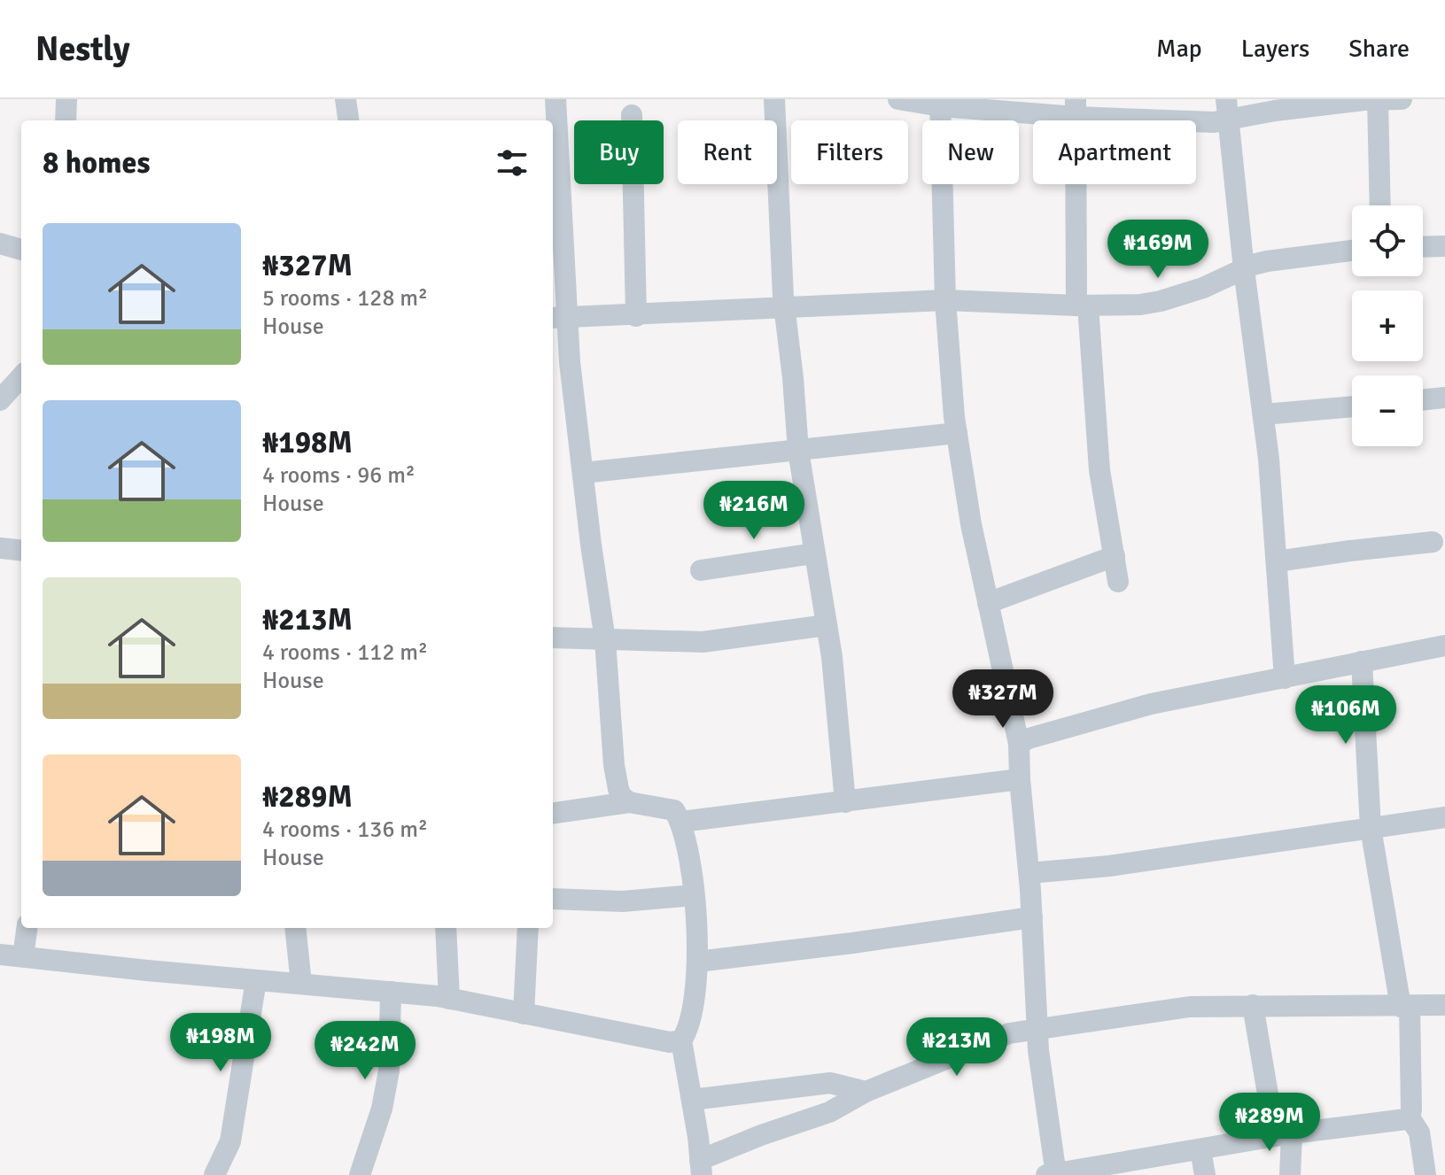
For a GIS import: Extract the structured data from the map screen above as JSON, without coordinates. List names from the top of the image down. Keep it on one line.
{"page":{"header":"Nestly","nav":["Map","Layers","Share"],"chip":["Buy","Rent","Filters","New","Apartment"],"heading":"8 homes","map_buttons":["+","−"],"list":[{"name":"₦327M","note":"5 rooms · 128 m² · House"},{"name":"₦198M","note":"4 rooms · 96 m² · House"},{"name":"₦213M","note":"4 rooms · 112 m² · House"},{"name":"₦289M","note":"4 rooms · 136 m² · House"}],"price":["₦169M","₦216M","₦327M","₦106M","₦198M","₦213M","₦242M","₦289M"]}}
